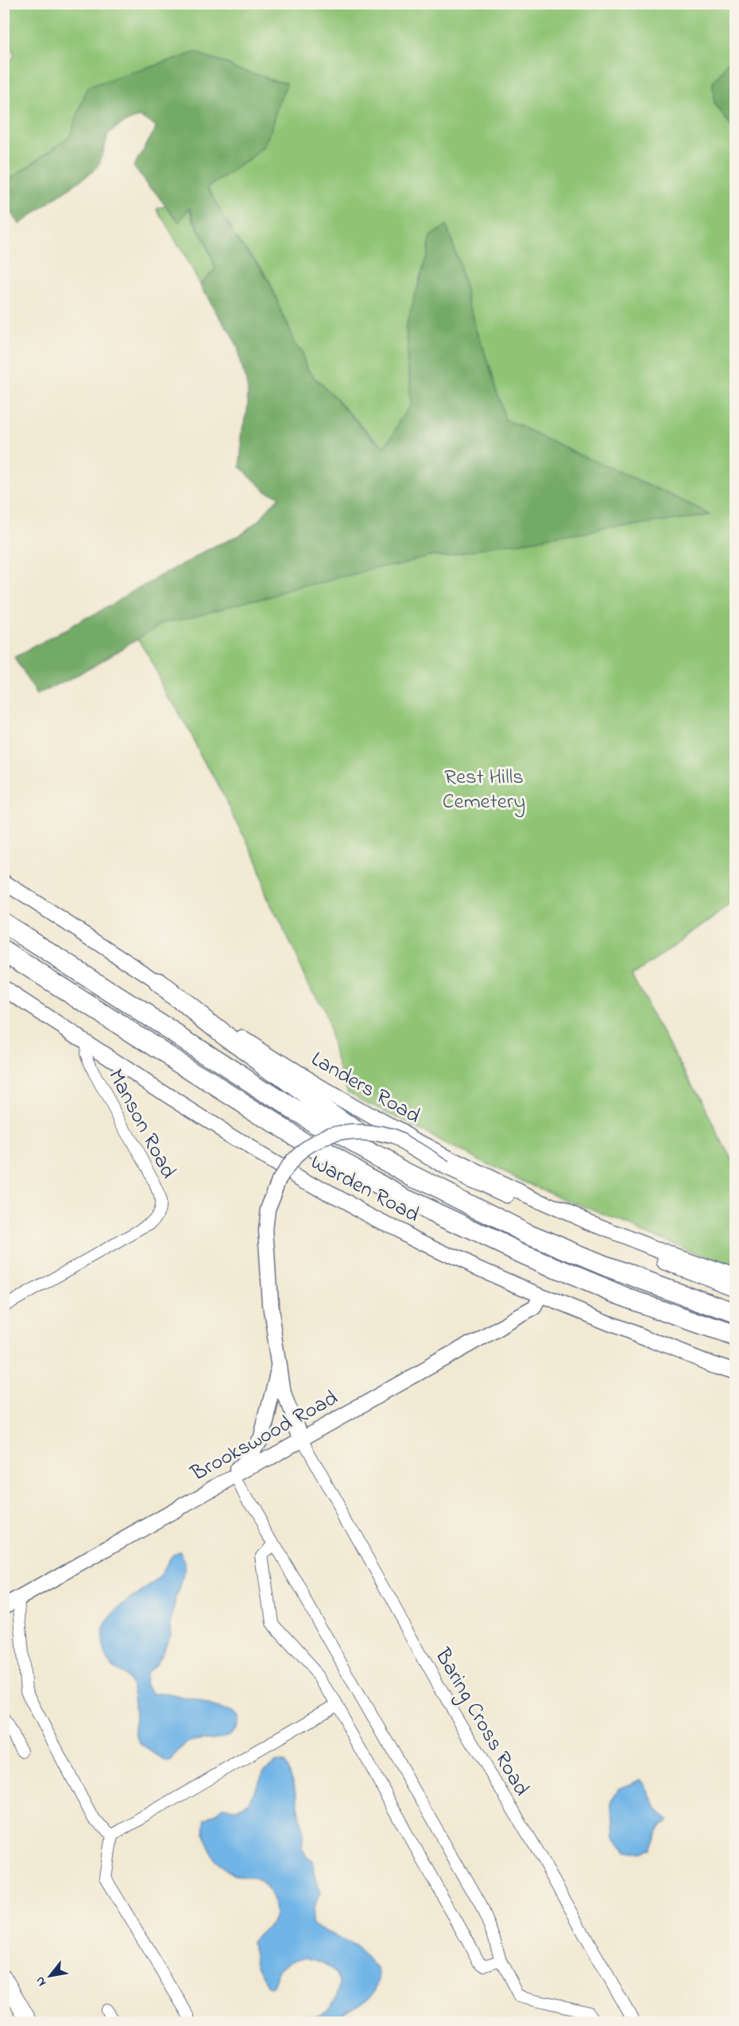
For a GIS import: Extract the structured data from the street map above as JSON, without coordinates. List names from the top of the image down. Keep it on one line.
{"streets":{"main road":["Landers Road","Warden Road","Brookswood Road"],"street":["Manson Road","Baring Cross Road"]},"crossings":[["Manson Road","Warden Road"],["Warden Road","Brookswood Road"],["Brookswood Road","Baring Cross Road"]],"parks":["Rest Hills Cemetery"],"north":"bottom left"}
